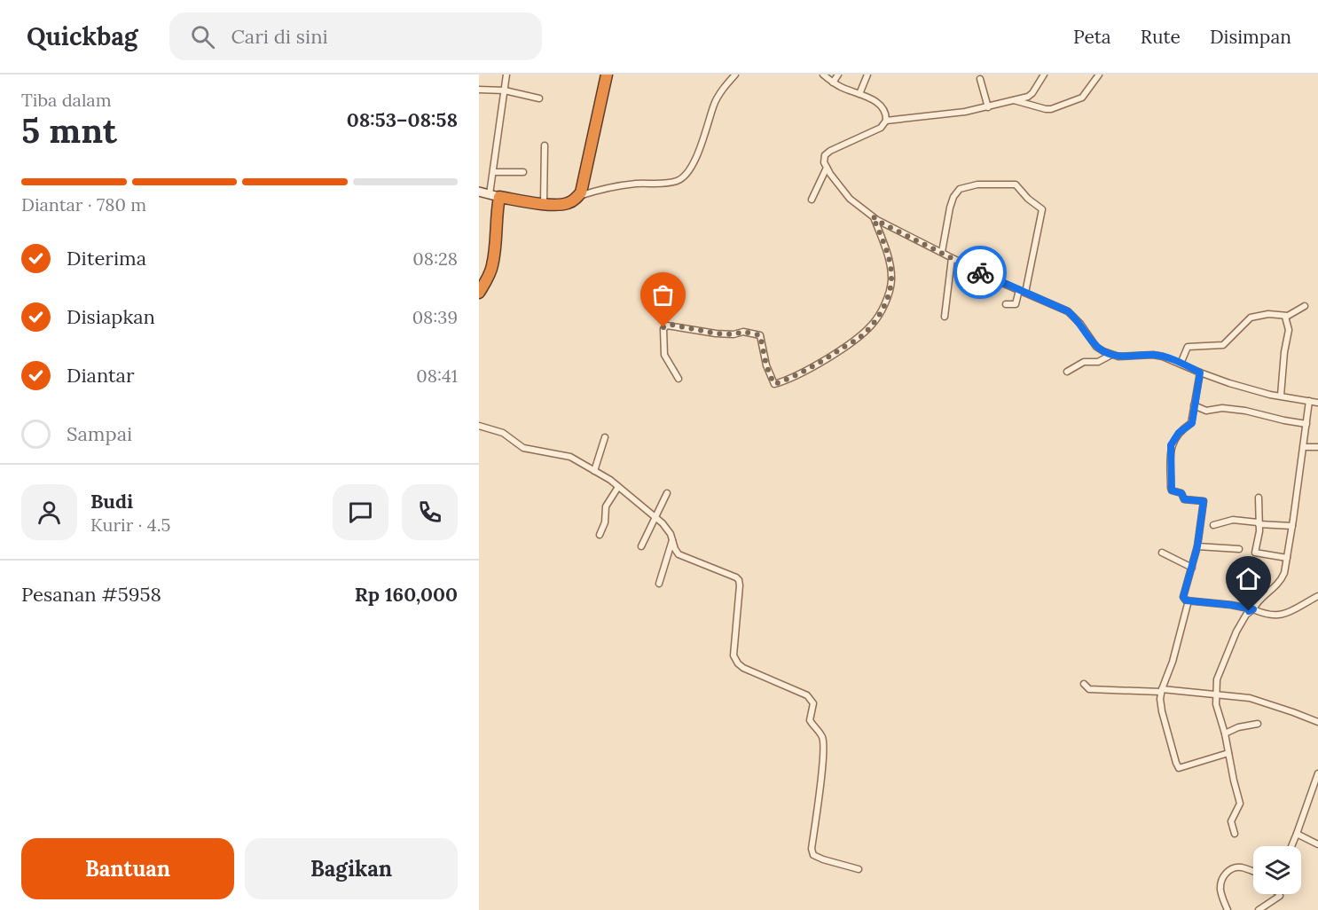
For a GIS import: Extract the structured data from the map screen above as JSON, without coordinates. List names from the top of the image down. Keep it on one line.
{"page":{"header":"Quickbag","search":"Cari di sini","nav":["Peta","Rute","Disimpan"],"heading":["5 mnt","Tiba dalam","08:53–08:58"],"panel":["Budi","Kurir · 4.5","Pesanan #5958","Rp 160,000"],"bar":"Diantar · 780 m","list":[["Diterima","08:28"],["Disiapkan","08:39"],["Diantar","08:41"],"Sampai"],"buttons":["Bantuan","Bagikan"]}}
